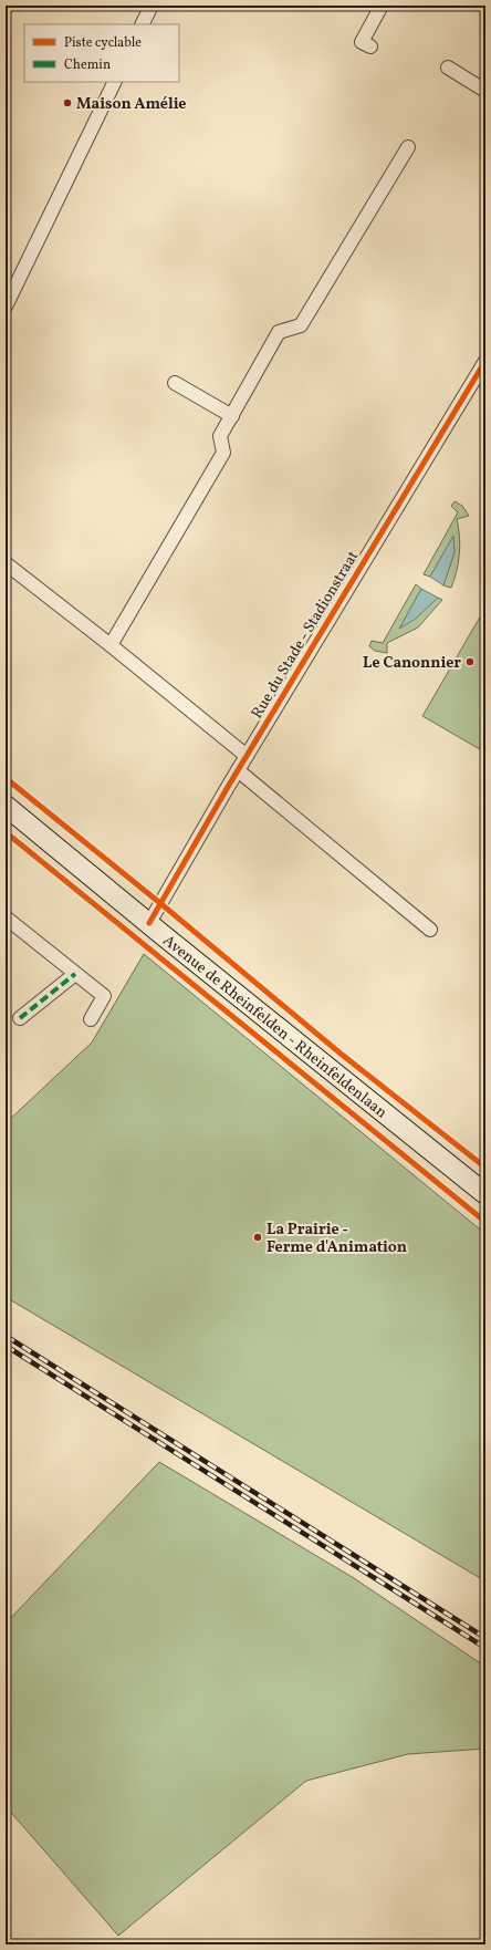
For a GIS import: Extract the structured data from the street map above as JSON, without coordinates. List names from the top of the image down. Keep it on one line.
{"streets":{"main road":["Avenue de Rheinfelden - Rheinfeldenlaan"],"street":["Rue du Stade - Stadionstraat"]},"crossings":[["Rue du Stade - Stadionstraat","Avenue de Rheinfelden - Rheinfeldenlaan"]],"places":["Maison Amélie","Le Canonnier","La Prairie - Ferme d'Animation"],"legend":["Piste cyclable","Chemin"]}
